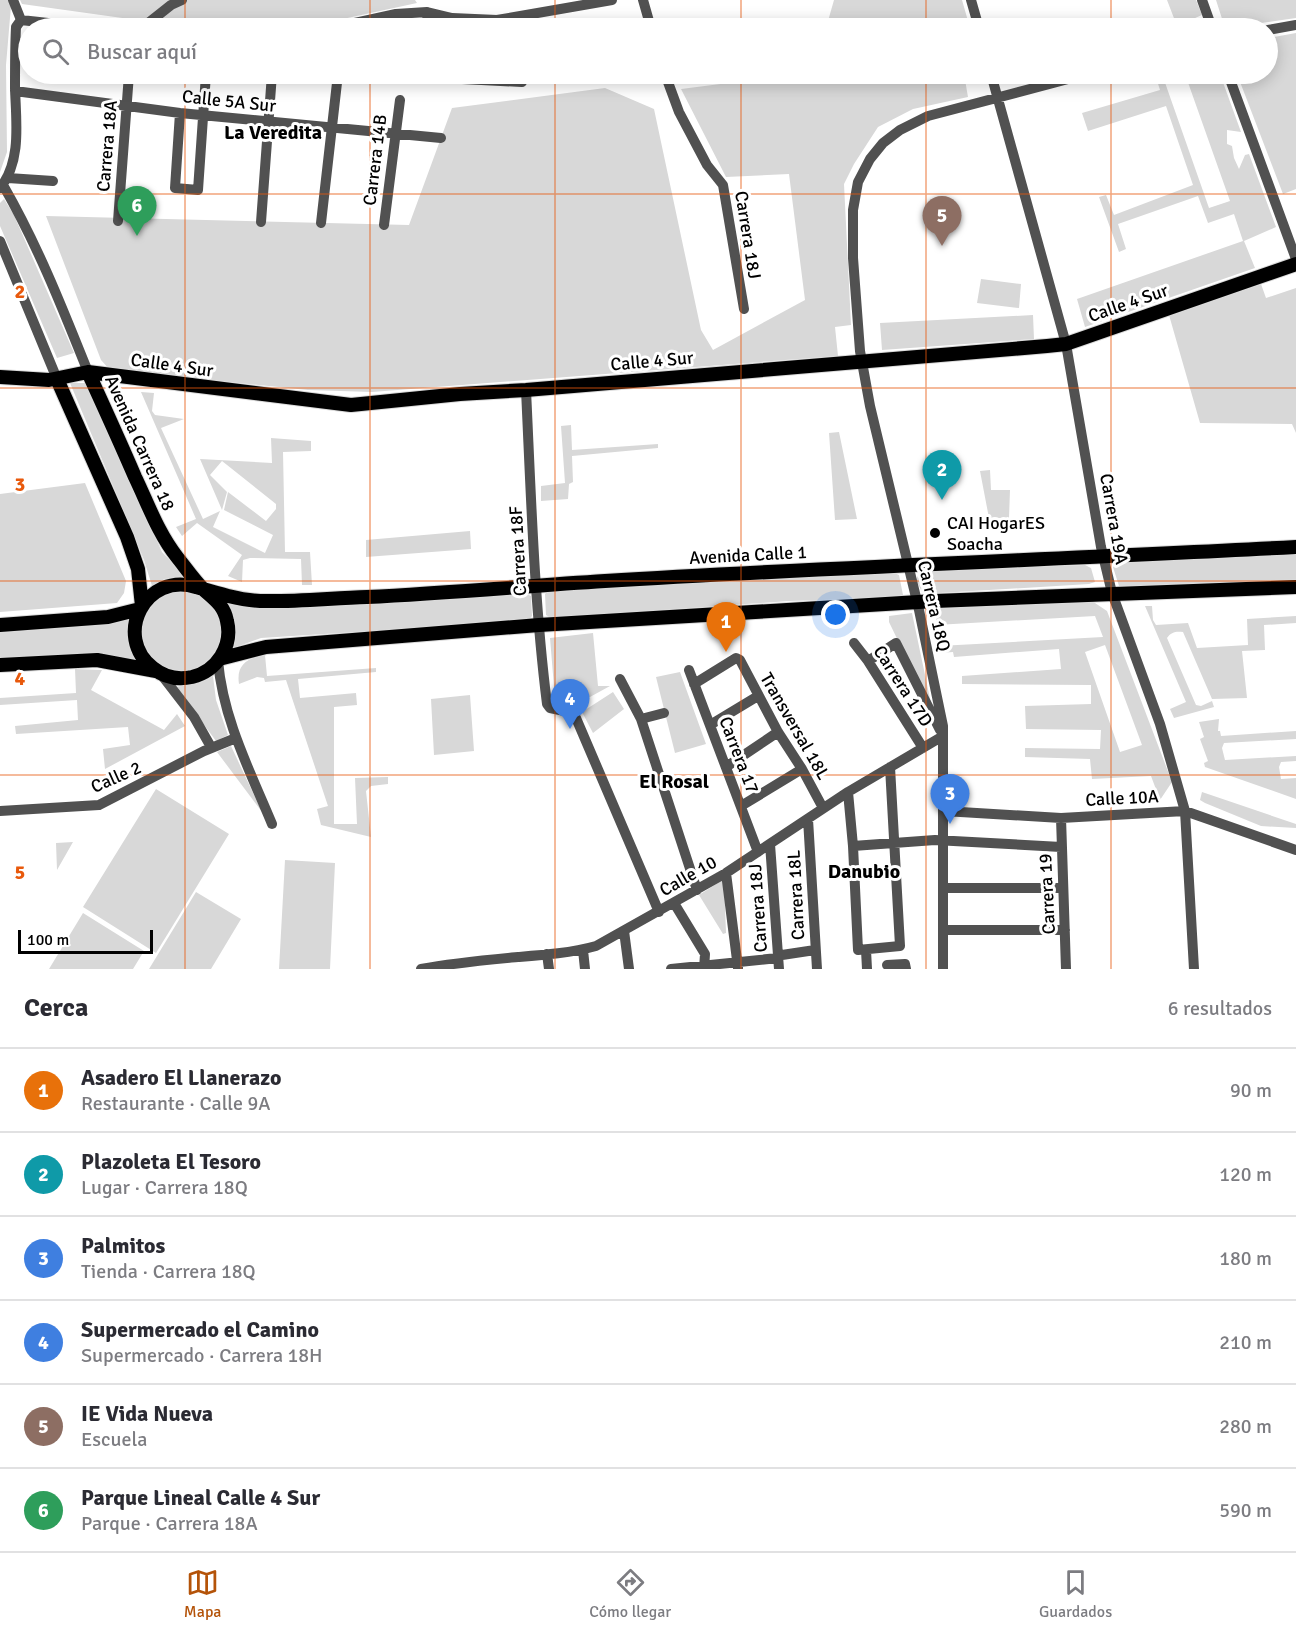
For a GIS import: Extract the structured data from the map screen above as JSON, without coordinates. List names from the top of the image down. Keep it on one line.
{"streets":{"main road":["Calle 4 Sur","Avenida Carrera 18","Avenida Calle 1"],"street":["Calle 5A Sur","Carrera 18A","Carrera 14B","Carrera 18J","Carrera 19A","Carrera 18F","Carrera 18Q","Carrera 17D","Transversal 18L","Carrera 17","Calle 2","Calle 10A","Calle 10","Carrera 19","Carrera 18L"]},"crossings":[["Calle 5A Sur","Carrera 18A"],["Calle 5A Sur","Carrera 14B"],["Carrera 18J","Calle 10"],["Calle 4 Sur","Avenida Carrera 18"],["Calle 4 Sur","Carrera 19A"],["Calle 4 Sur","Carrera 18F"],["Calle 4 Sur","Carrera 18Q"],["Avenida Carrera 18","Avenida Calle 1"],["Avenida Carrera 18","Calle 2"],["Carrera 19A","Avenida Calle 1"],["Carrera 19A","Carrera 18Q"],["Carrera 19A","Calle 10A"],["Carrera 18F","Avenida Calle 1"],["Carrera 18F","Calle 10"],["Avenida Calle 1","Carrera 18Q"],["Carrera 18Q","Calle 10A"],["Carrera 18Q","Calle 10"],["Carrera 17D","Calle 10"],["Transversal 18L","Carrera 17"],["Transversal 18L","Calle 10"],["Carrera 17","Calle 10"],["Calle 10A","Carrera 19"],["Calle 10","Carrera 18L"]],"districts":["La Veredita","El Rosal","Danubio"],"places":["CAI HogarES Soacha"],"scale_bar":"100 m","page":{"search":"Buscar aquí","pins":["6","5","2","1","4","3"],"scale":"100 m","heading":["Cerca","6 resultados"],"list":[{"mark":"1","name":"Asadero El Llanerazo","note":"Restaurante · Calle 9A","value":"90 m"},{"mark":"2","name":"Plazoleta El Tesoro","note":"Lugar · Carrera 18Q","value":"120 m"},{"mark":"3","name":"Palmitos","note":"Tienda · Carrera 18Q","value":"180 m"},{"mark":"4","name":"Supermercado el Camino","note":"Supermercado · Carrera 18H","value":"210 m"},{"mark":"5","name":"IE Vida Nueva","note":"Escuela","value":"280 m"},{"mark":"6","name":"Parque Lineal Calle 4 Sur","note":"Parque · Carrera 18A","value":"590 m"}],"nav":["Mapa","Cómo llegar","Guardados"]},"grid":{"rows":["2","3","4","5"]}}
